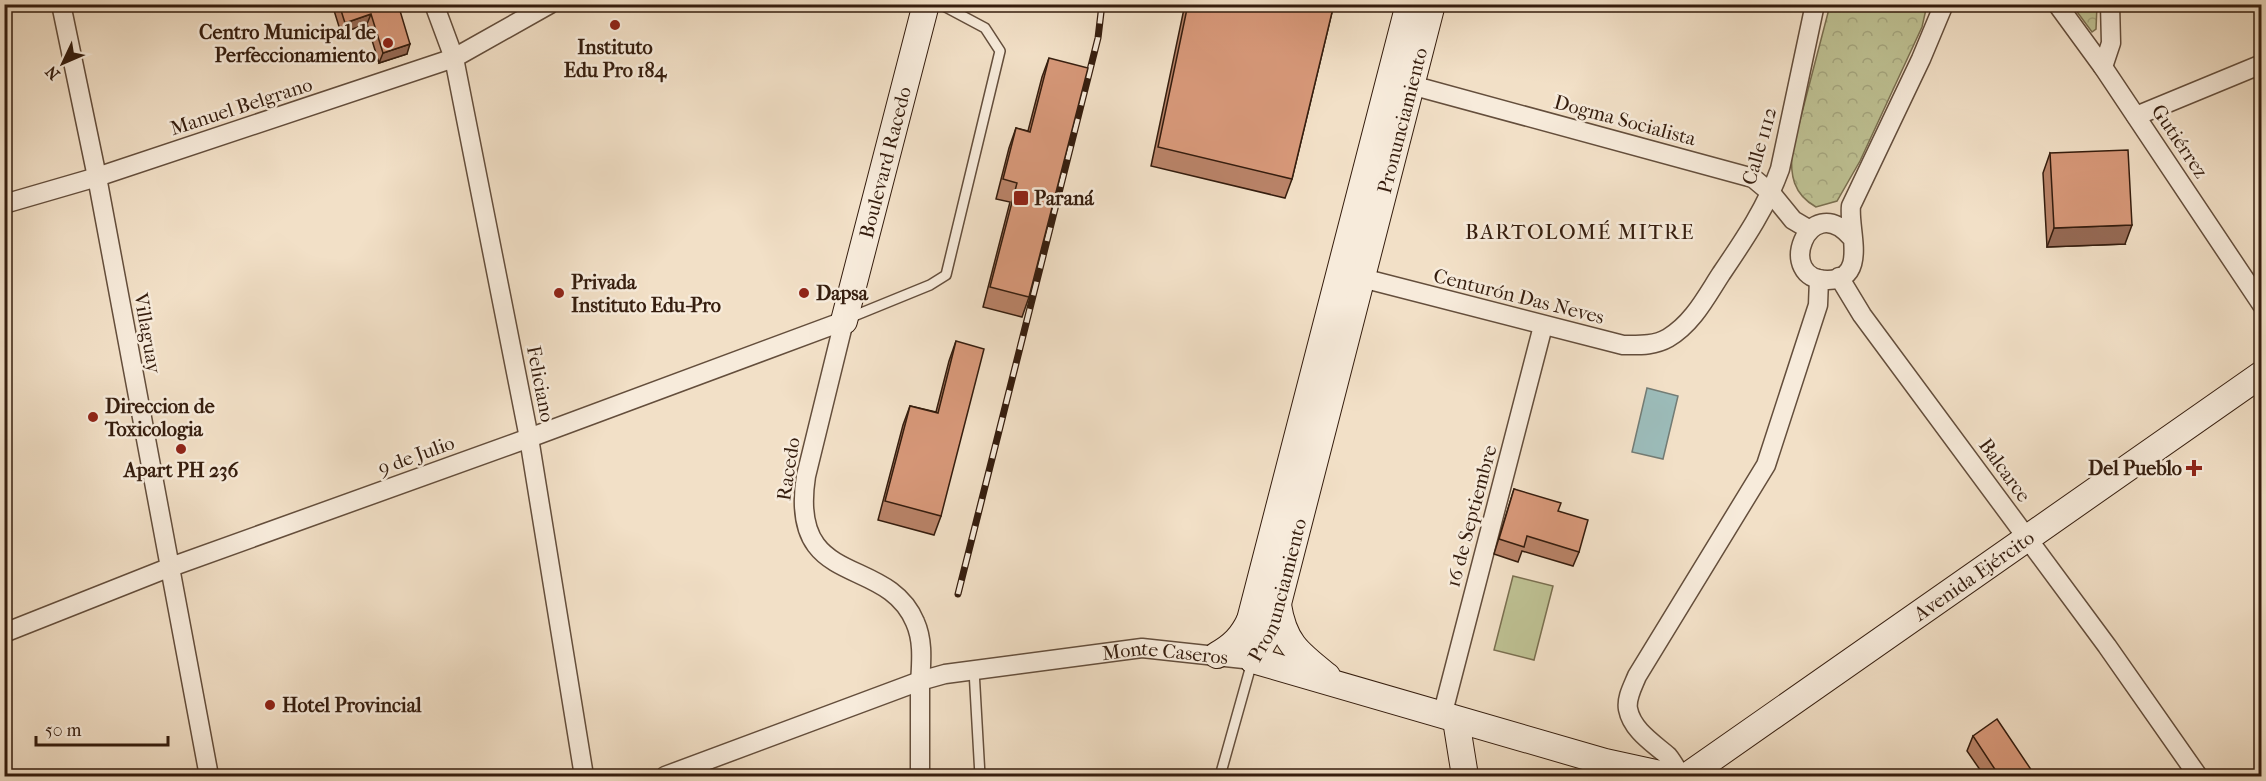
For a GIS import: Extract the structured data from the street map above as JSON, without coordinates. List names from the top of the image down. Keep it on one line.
{"streets":{"main road":["Pronunciamiento","Boulevard Racedo","Avenida Ejército","Monte Caseros"],"street":["Manuel Belgrano","Dogma Socialista","Gutiérrez","Calle 1112","Centurón Das Neves","Villaguay","Feliciano","9 de Julio","Racedo","Balcarce","16 de Septiembre"]},"crossings":[["Manuel Belgrano","Villaguay"],["Manuel Belgrano","Feliciano"],["Dogma Socialista","Pronunciamiento"],["Dogma Socialista","Calle 1112"],["Dogma Socialista","Balcarce"],["Pronunciamiento","Centurón Das Neves"],["Pronunciamiento","Monte Caseros"],["Calle 1112","Centurón Das Neves"],["Boulevard Racedo","9 de Julio"],["Boulevard Racedo","Racedo"],["Centurón Das Neves","16 de Septiembre"],["Villaguay","9 de Julio"],["Feliciano","9 de Julio"],["9 de Julio","Racedo"],["Racedo","Monte Caseros"],["Balcarce","Avenida Ejército"],["16 de Septiembre","Monte Caseros"]],"districts":["BARTOLOMÉ MITRE"],"places":{"other":["Instituto Edu Pro 184","Centro Municipal de Perfeccionamiento","Privada Instituto Edu-Pro","Dapsa","Direccion de Toxicologia","Apart PH 236","Hotel Provincial"],"transit":["Paraná"],"health":["Del Pueblo"]},"scale_bar":"50 m","north":"bottom left"}
